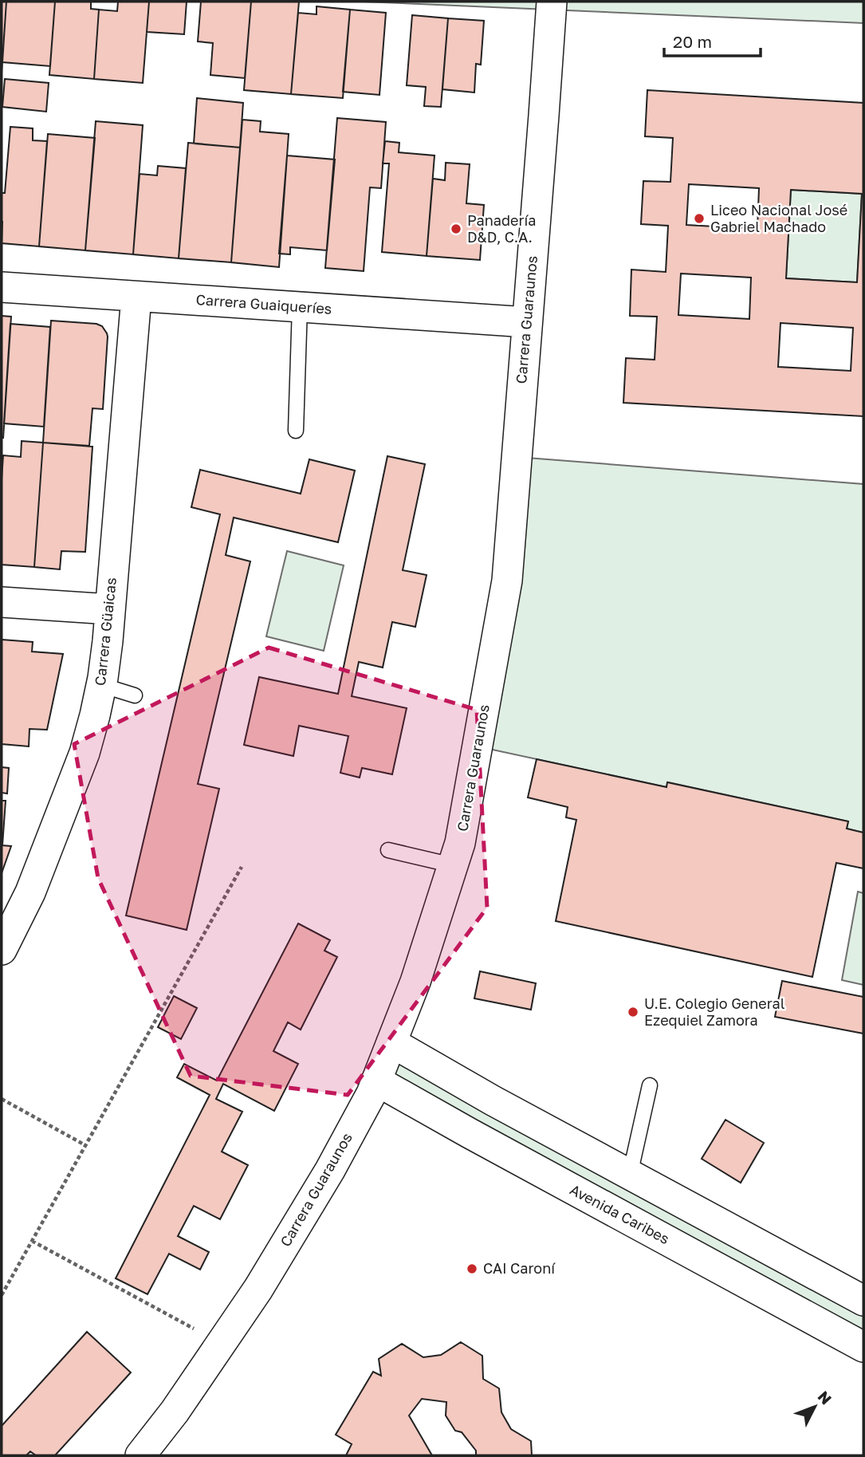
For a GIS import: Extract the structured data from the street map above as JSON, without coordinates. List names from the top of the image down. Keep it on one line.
{"streets":{"street":["Carrera Guaiqueríes","Carrera Guaraunos","Carrera Güaicas","Avenida Caribes"]},"crossings":[["Carrera Guaiqueríes","Carrera Guaraunos"],["Carrera Guaiqueríes","Carrera Güaicas"],["Carrera Guaraunos","Avenida Caribes"]],"places":["Liceo Nacional José Gabriel Machado","Panadería D&D, C.A.","U.E. Colegio General Ezequiel Zamora","CAI Caroní"],"scale_bar":"20 m","north":"top right"}
